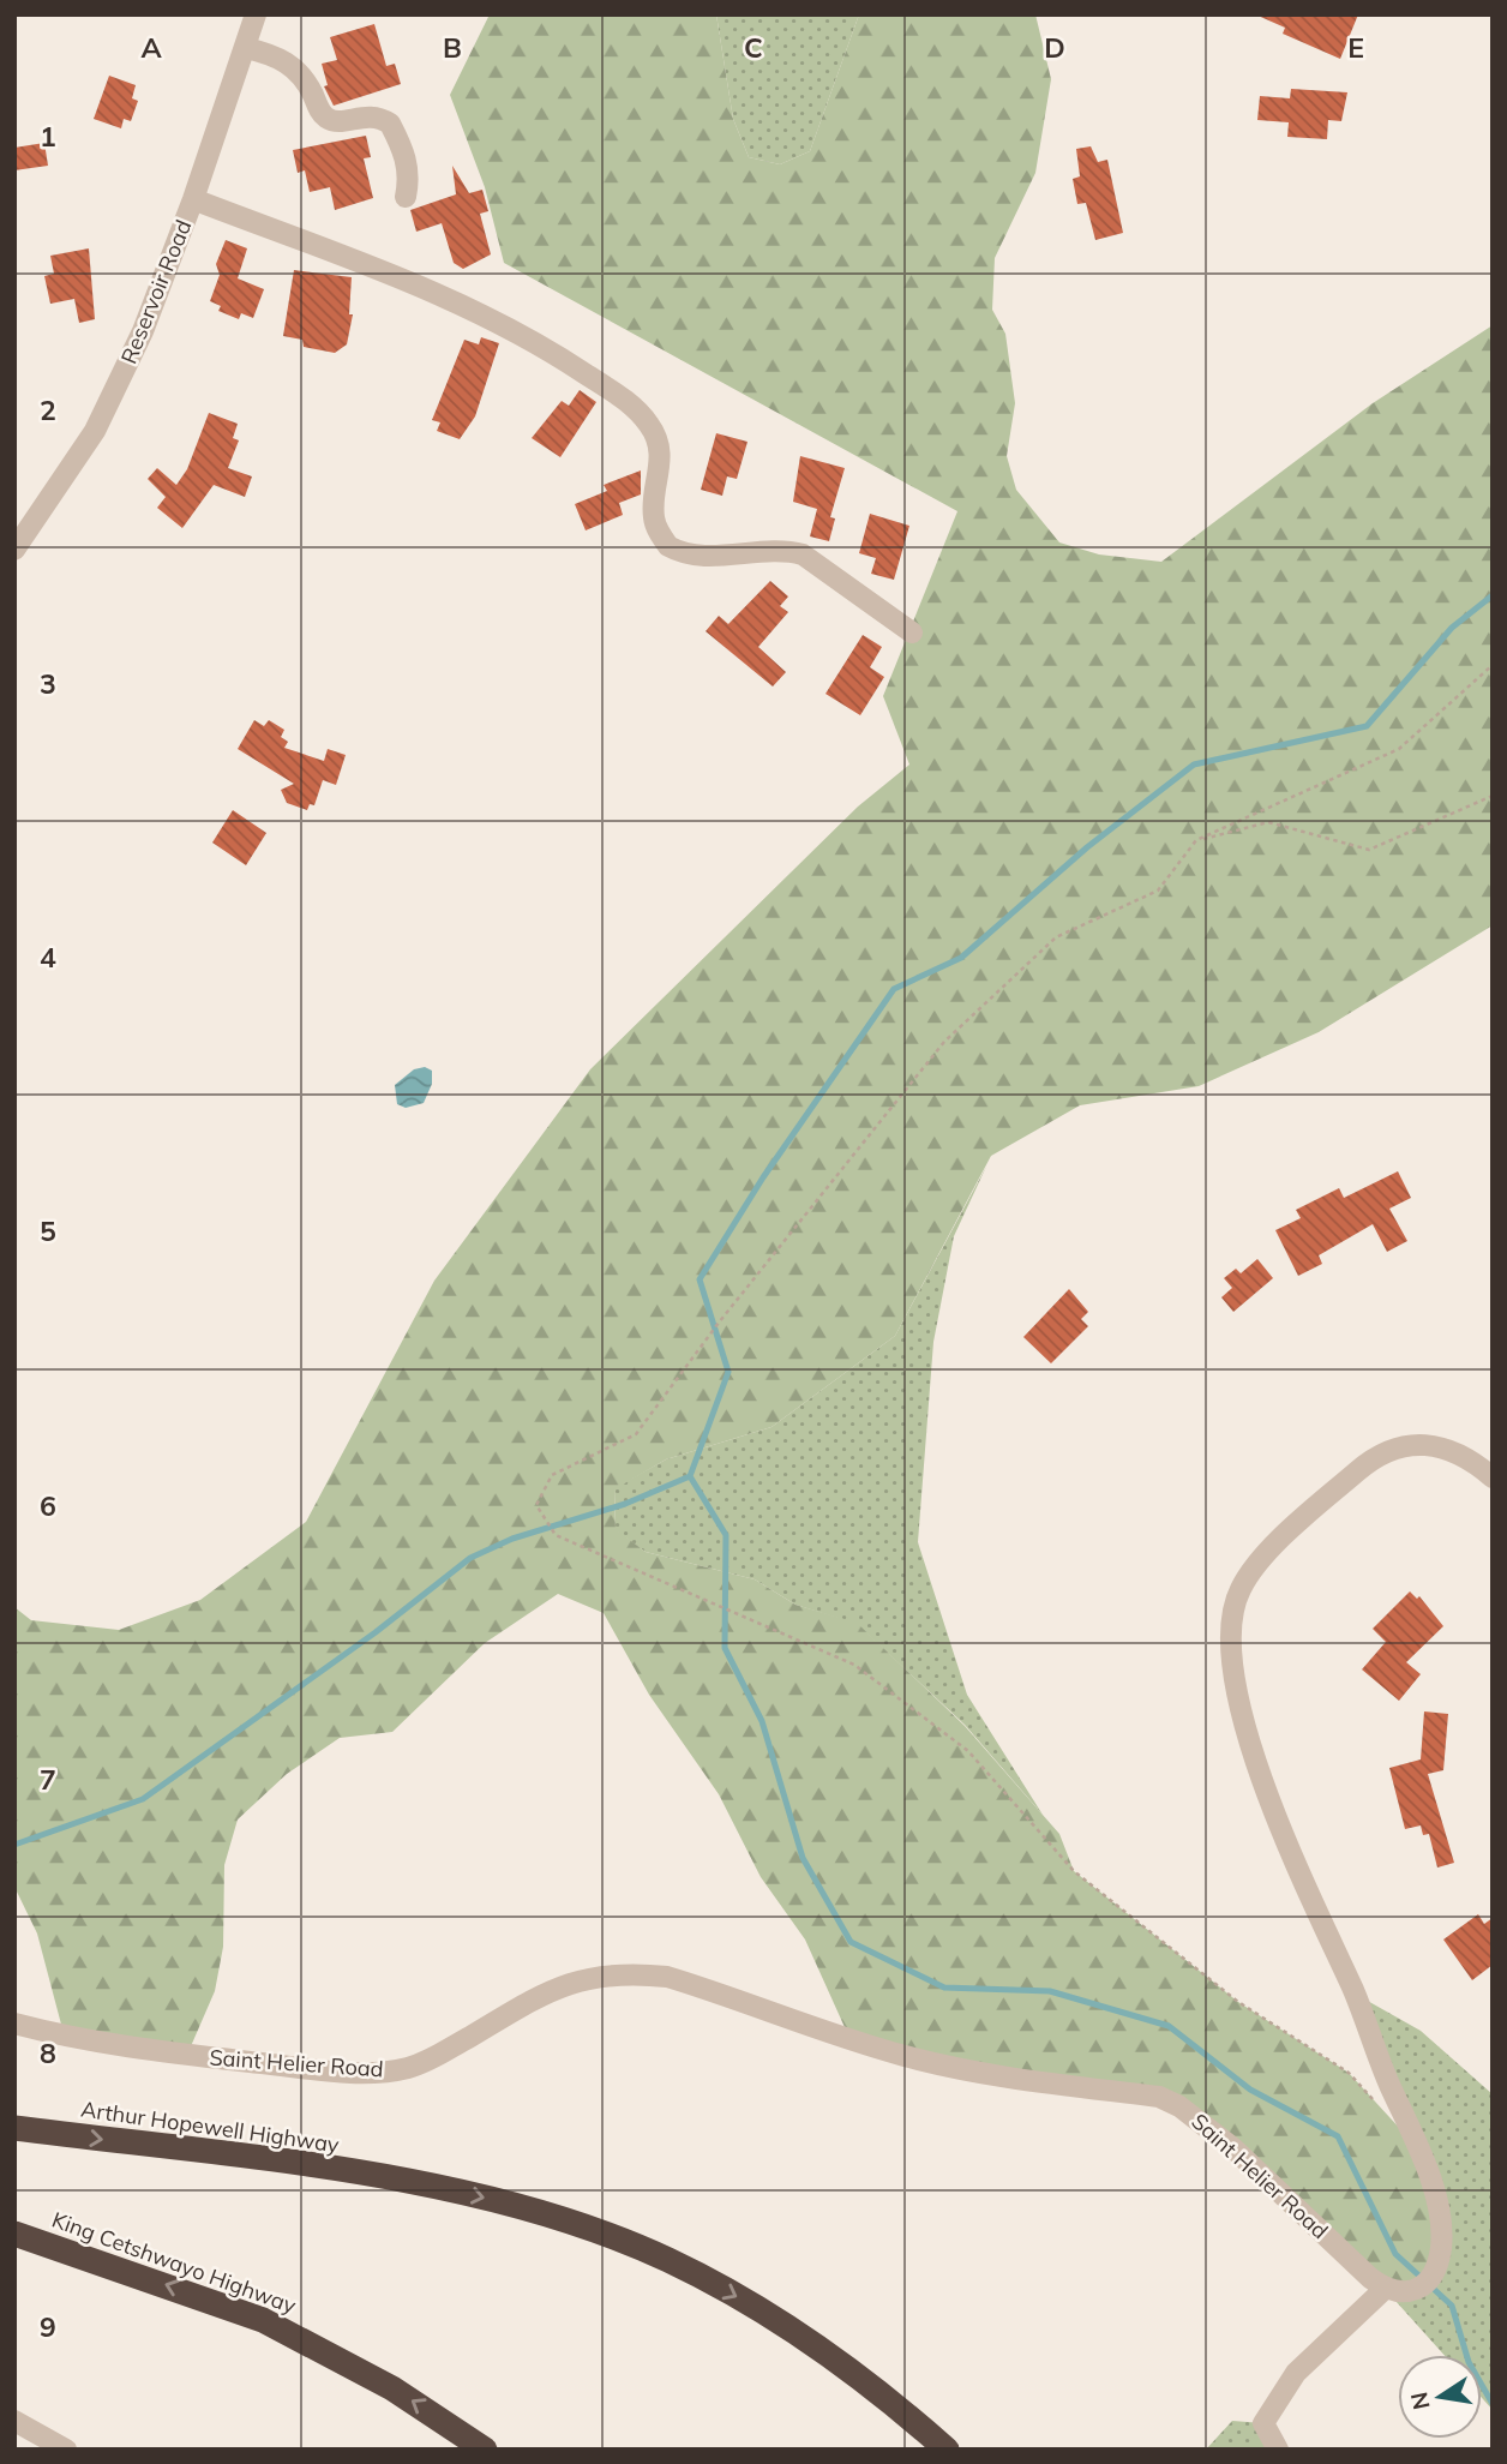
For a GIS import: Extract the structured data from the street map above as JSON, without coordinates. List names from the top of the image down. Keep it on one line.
{"streets":{"highway":["Arthur Hopewell Highway","King Cetshwayo Highway"],"street":["Reservoir Road","Saint Helier Road"]},"one_way":["Arthur Hopewell Highway","King Cetshwayo Highway"],"north":"left","grid":{"columns":["A","B","C","D","E"],"rows":["1","2","3","4","5","6","7","8","9"]}}
